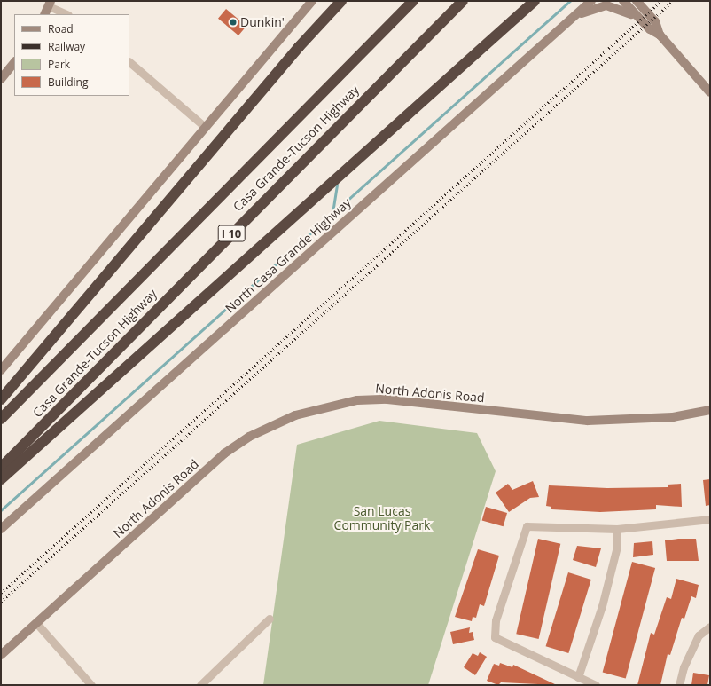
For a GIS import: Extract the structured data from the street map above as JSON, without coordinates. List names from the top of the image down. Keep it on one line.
{"streets":{"highway":["Casa Grande-Tucson Highway","I 10"],"street":["North Casa Grande Highway","North Adonis Road"]},"parks":["San Lucas Community Park"],"places":["Dunkin'"],"legend":["Road","Railway","Park","Building"]}
